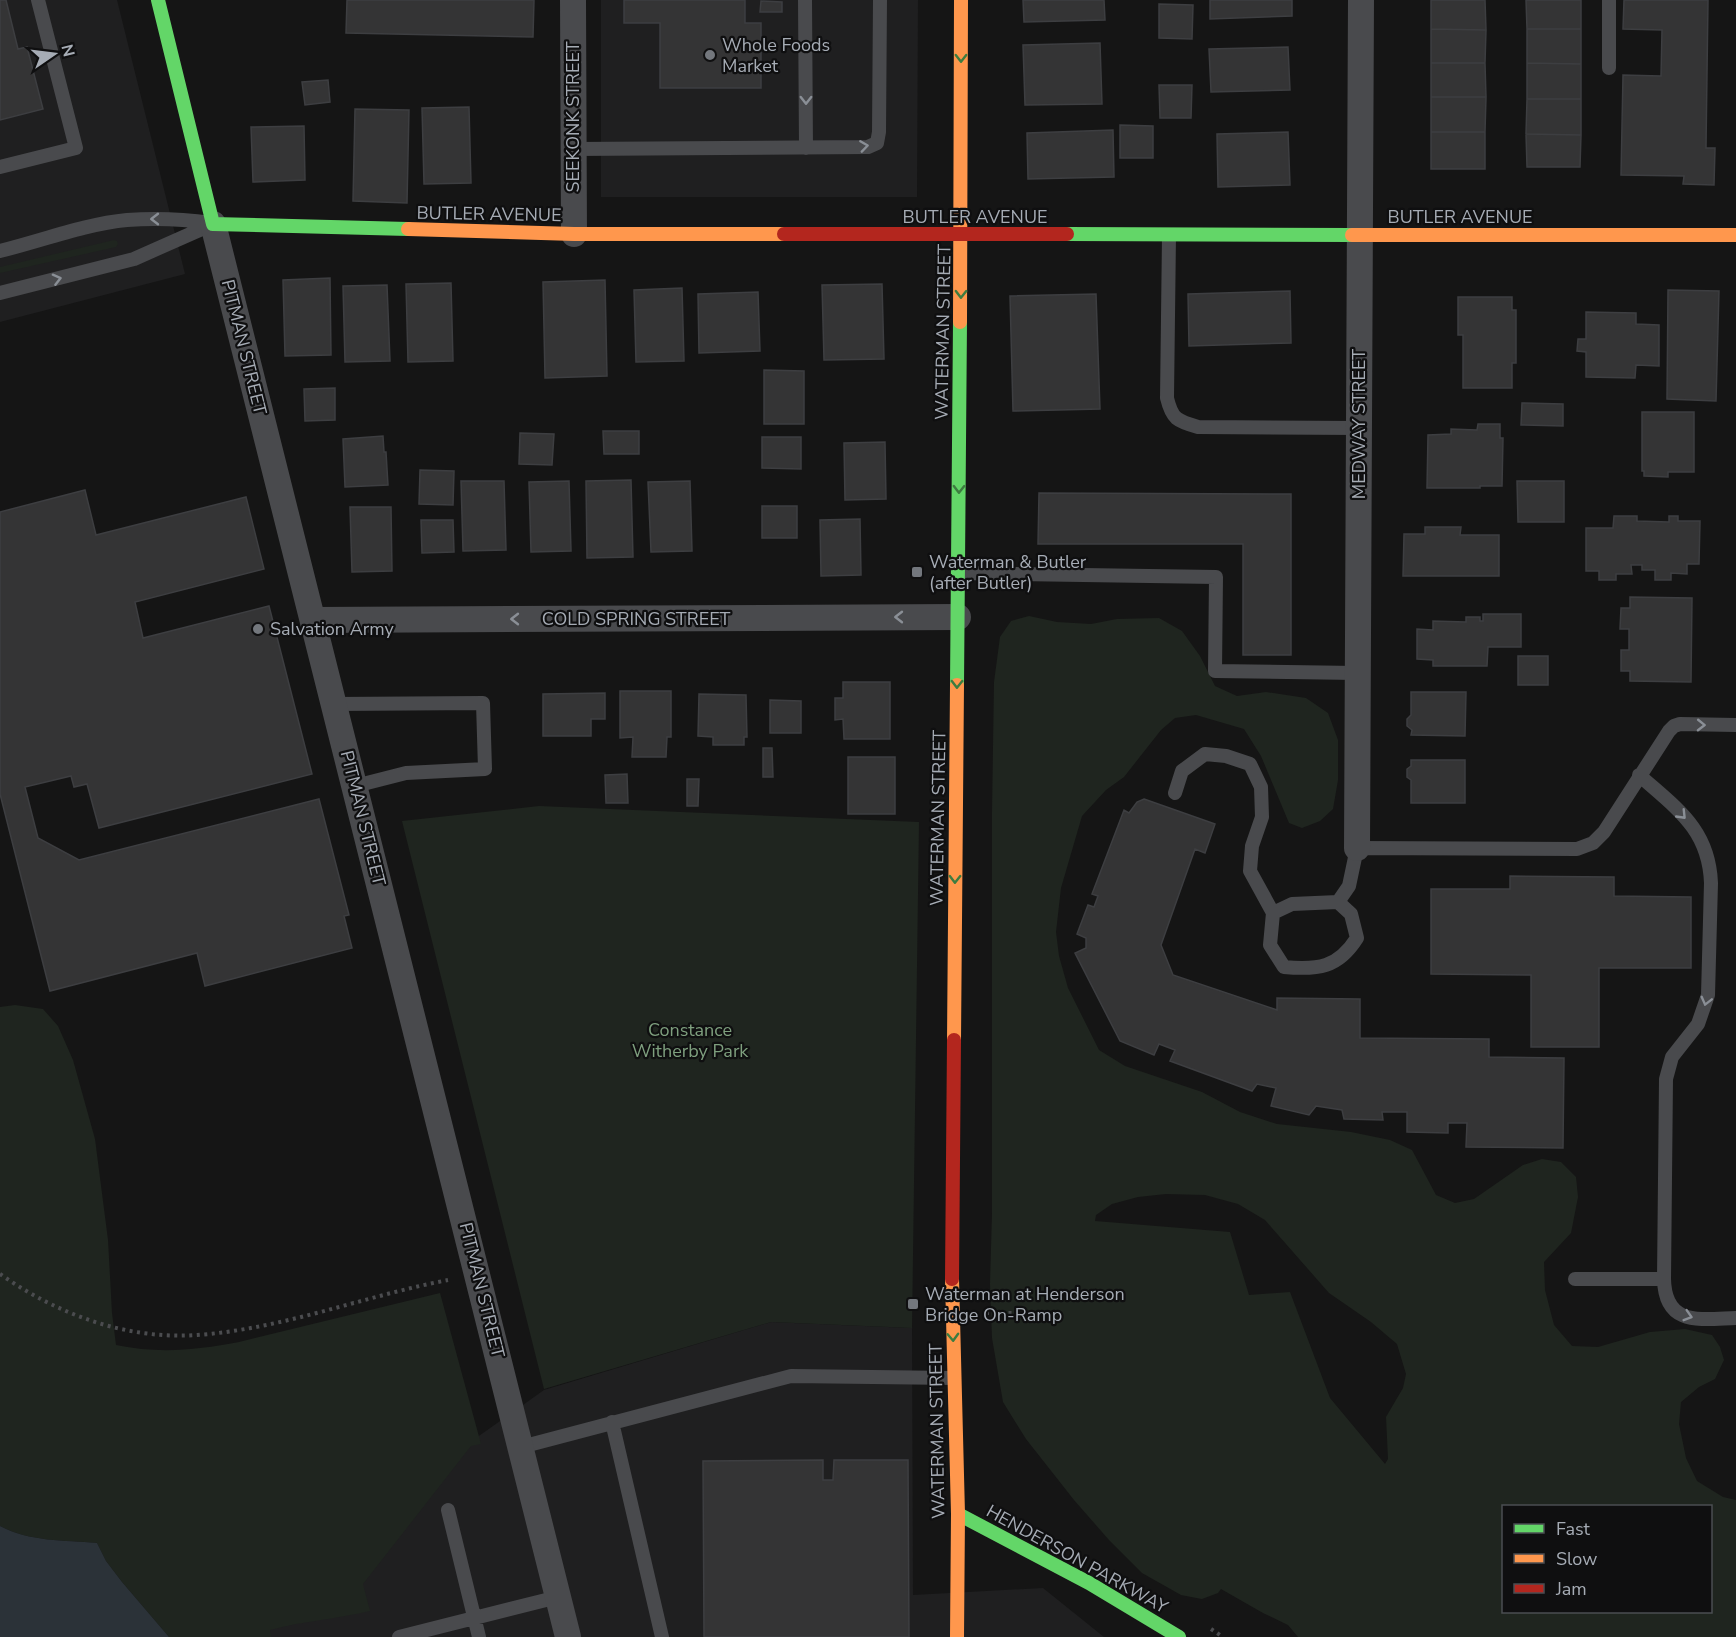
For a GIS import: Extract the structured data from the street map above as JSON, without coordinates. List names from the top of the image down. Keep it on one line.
{"streets":{"street":["SEEKONK STREET","BUTLER AVENUE","WATERMAN STREET","PITMAN STREET","MEDWAY STREET","COLD SPRING STREET","HENDERSON PARKWAY"]},"crossings":[["SEEKONK STREET","BUTLER AVENUE"],["BUTLER AVENUE","WATERMAN STREET"],["BUTLER AVENUE","PITMAN STREET"],["BUTLER AVENUE","MEDWAY STREET"],["WATERMAN STREET","COLD SPRING STREET"],["WATERMAN STREET","HENDERSON PARKWAY"],["PITMAN STREET","COLD SPRING STREET"]],"one_way":["WATERMAN STREET","COLD SPRING STREET"],"parks":["Constance Witherby Park"],"places":{"other":["Whole Foods Market","Salvation Army"],"transit":["Waterman & Butler (after Butler)","Waterman at Henderson Bridge On-Ramp"]},"legend":["Fast","Slow","Jam"],"north":"right"}
